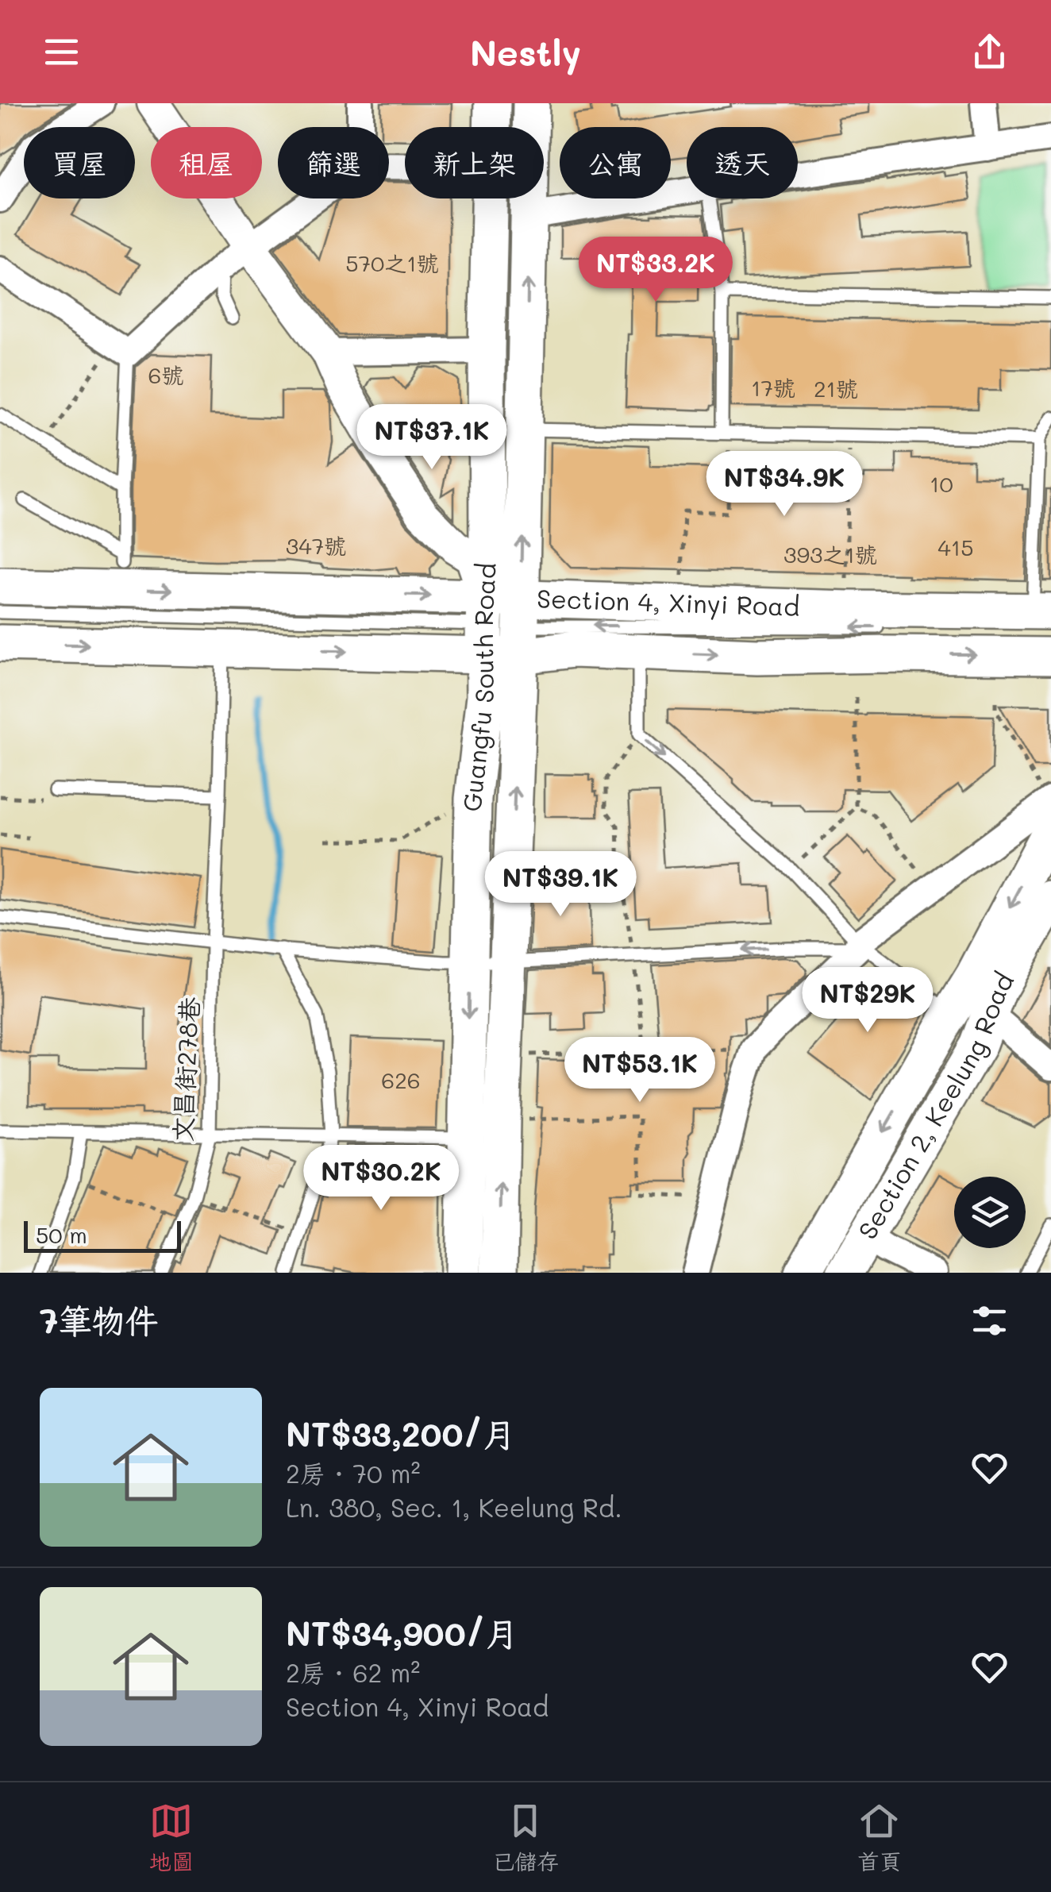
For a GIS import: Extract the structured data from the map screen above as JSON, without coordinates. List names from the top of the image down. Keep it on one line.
{"streets":{"main road":["Section 4, Xinyi Road","Guangfu South Road","Section 2, Keelung Road"],"lane":["文昌街278巷"]},"crossings":[["Section 4, Xinyi Road","Guangfu South Road"],["Section 4, Xinyi Road","文昌街278巷"]],"one_way":["Section 4, Xinyi Road"],"house_numbers":["570之1號","6號","17號","21號","10","347號","415","393之1號","626"],"scale_bar":"50 m","page":{"header":"Nestly","chip":["買屋","租屋","篩選","新上架","公寓","透天"],"price":["NT$33.2K","NT$37.1K","NT$34.9K","NT$39.1K","NT$29K","NT$53.1K","NT$30.2K"],"scale":"50 m","heading":"7筆物件","list":[{"name":"NT$33,200/月","note":"2房 · 70 m² · Ln. 380, Sec. 1, Keelung Rd."},{"name":"NT$34,900/月","note":"2房 · 62 m² · Section 4, Xinyi Road"}],"tabs":["地圖","已儲存","首頁"]}}
